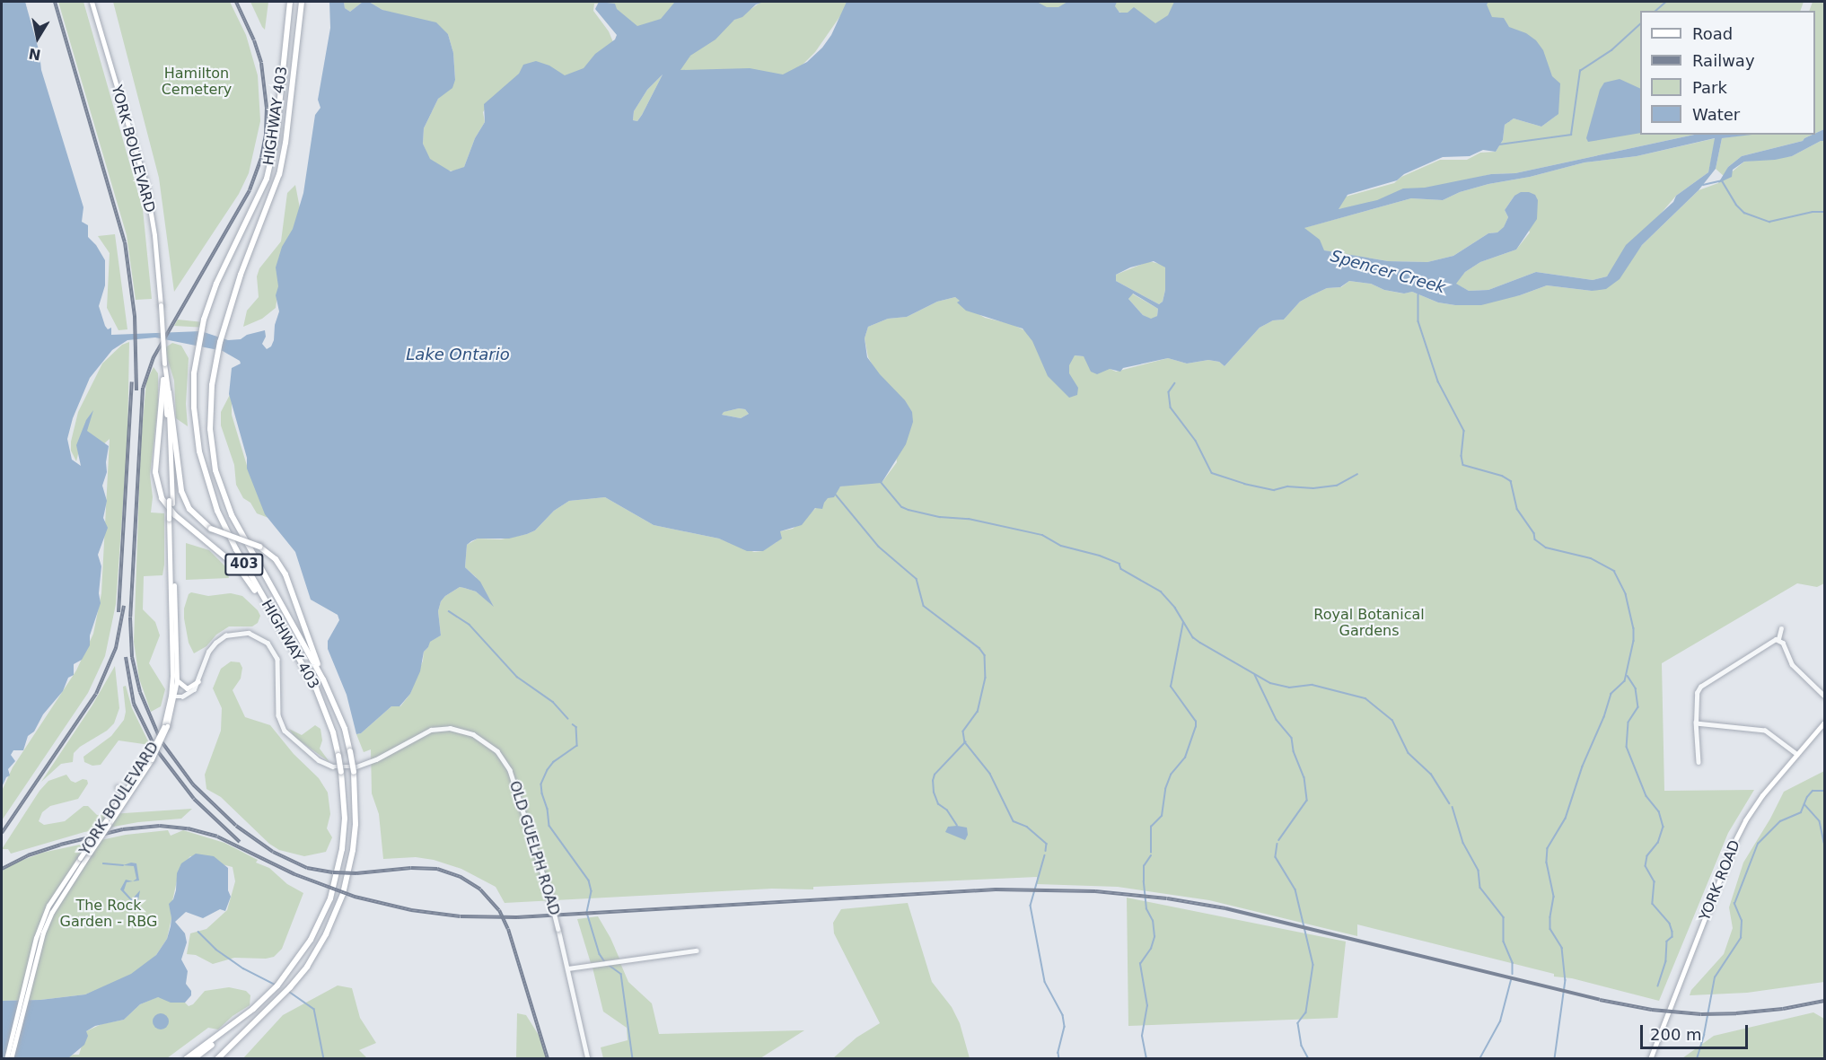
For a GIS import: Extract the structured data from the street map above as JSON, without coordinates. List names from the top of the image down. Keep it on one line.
{"streets":{"highway":["HIGHWAY 403","403"],"main road":["YORK BOULEVARD","YORK ROAD"],"street":["OLD GUELPH ROAD"]},"water":["Spencer Creek","Lake Ontario"],"parks":["Hamilton Cemetery","Royal Botanical Gardens","The Rock Garden - RBG"],"legend":["Road","Railway","Park","Water"],"scale_bar":"200 m","north":"bottom"}
